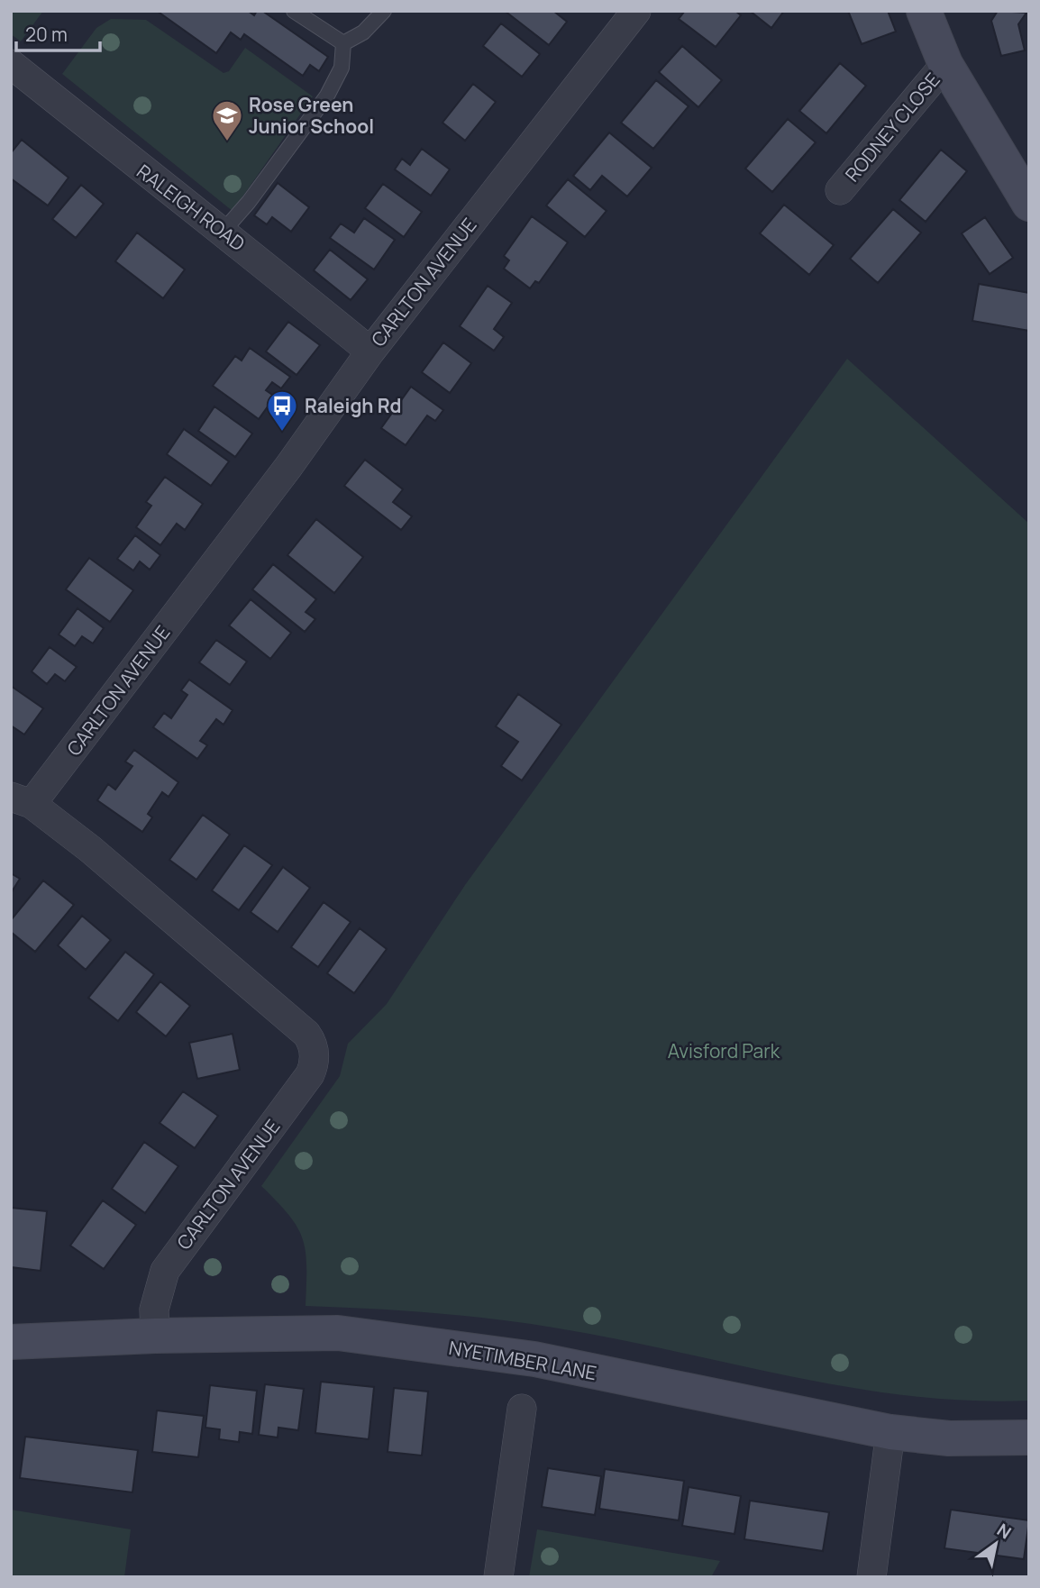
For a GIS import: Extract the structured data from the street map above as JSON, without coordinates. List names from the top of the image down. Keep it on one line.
{"streets":{"street":["RODNEY CLOSE","RALEIGH ROAD","CARLTON AVENUE","NYETIMBER LANE"]},"crossings":[["RALEIGH ROAD","CARLTON AVENUE"],["CARLTON AVENUE","NYETIMBER LANE"]],"parks":["Avisford Park"],"places":{"school or university":["Rose Green Junior School"],"bus stop":["Raleigh Rd"]},"scale_bar":"20 m","north":"top right"}
